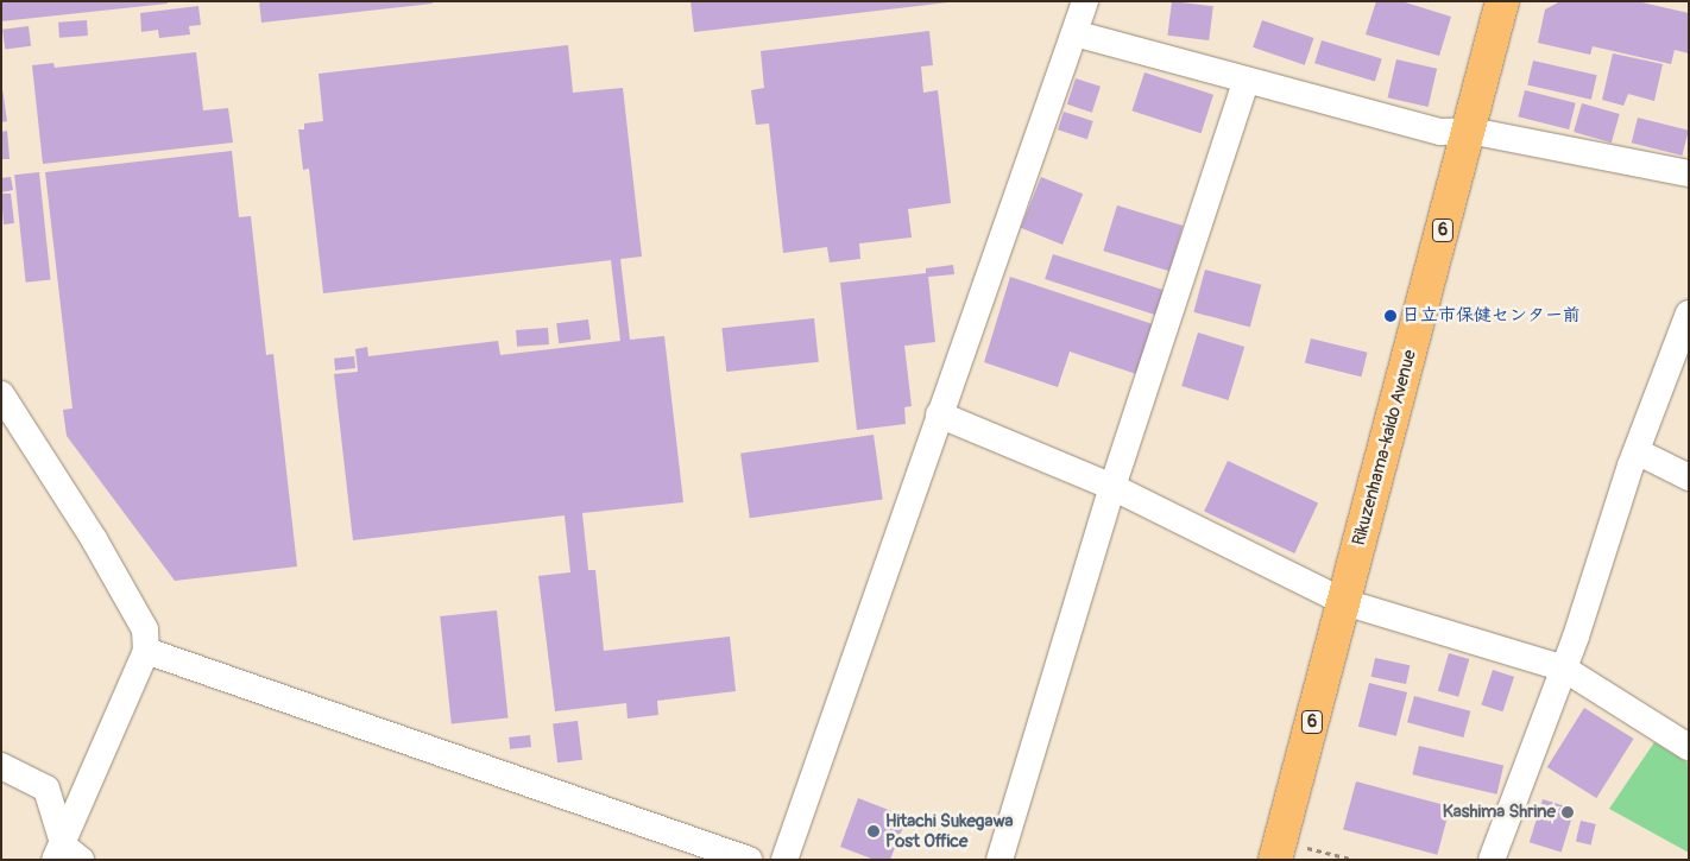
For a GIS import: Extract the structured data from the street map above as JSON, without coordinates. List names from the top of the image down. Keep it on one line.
{"streets":{"highway":["6","Rikuzenhama-kaido Avenue"]},"places":["日立市保健センター前","Kashima Shrine","Hitachi Sukegawa Post Office"]}
